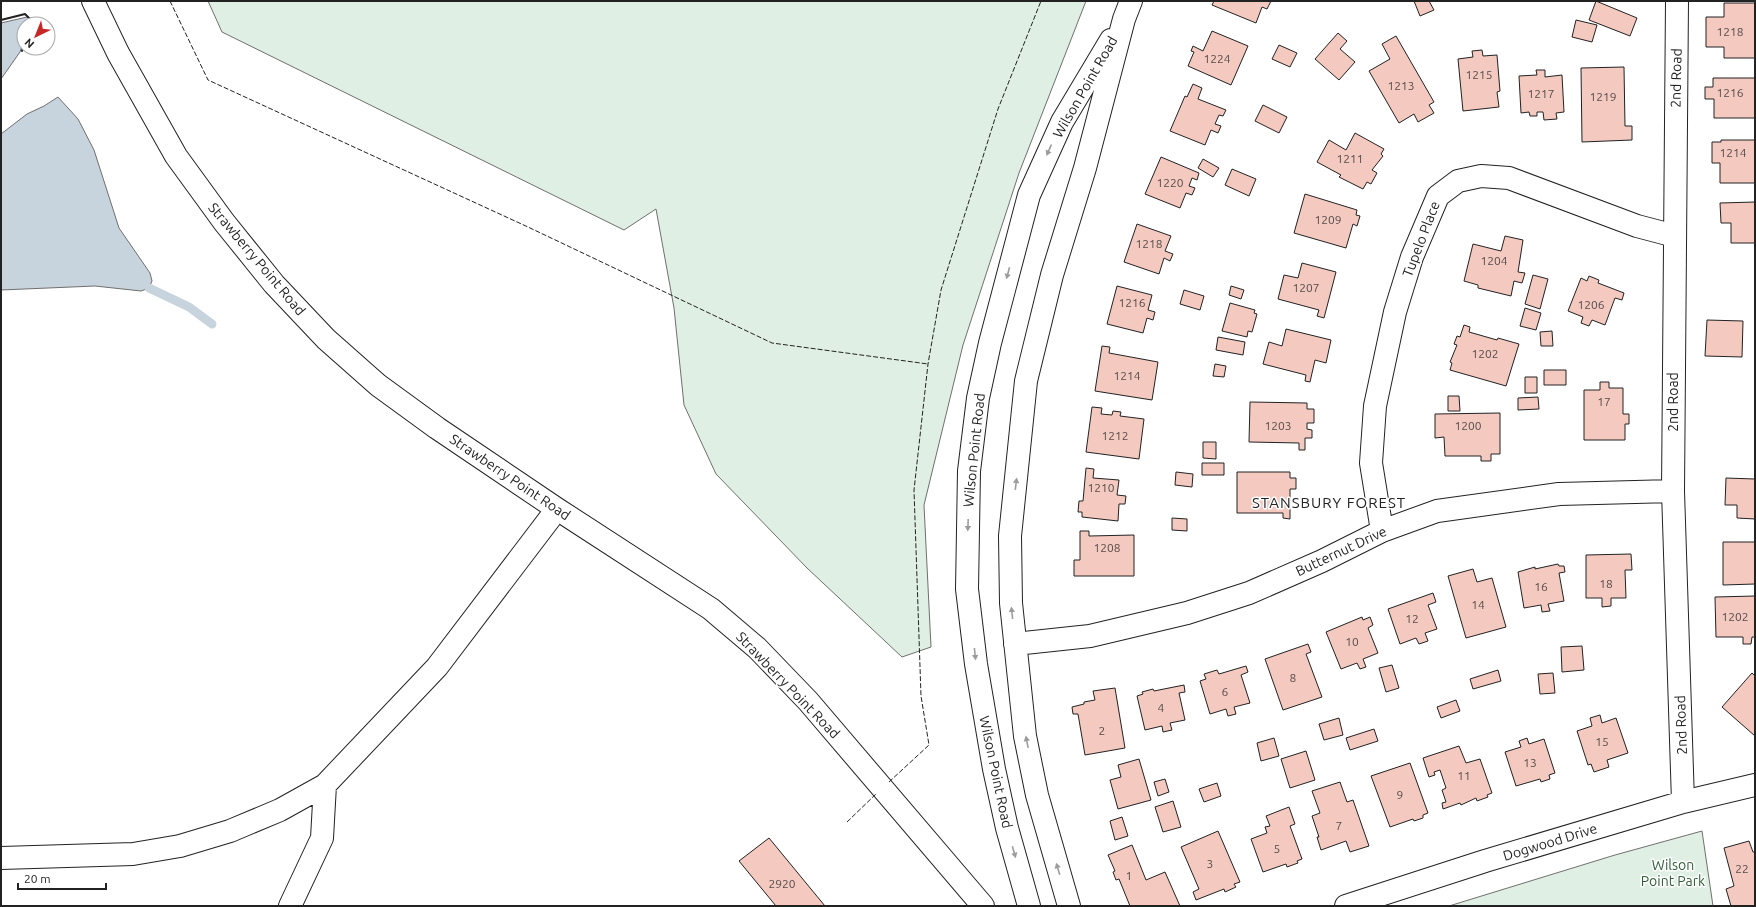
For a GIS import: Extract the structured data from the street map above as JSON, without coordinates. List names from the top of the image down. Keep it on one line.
{"streets":{"street":["2nd Road","Wilson Point Road","Tupelo Place","Strawberry Point Road","Butternut Drive","Dogwood Drive"]},"crossings":[["2nd Road","Tupelo Place"],["2nd Road","Butternut Drive"],["2nd Road","Dogwood Drive"],["Wilson Point Road","Butternut Drive"],["Tupelo Place","Butternut Drive"]],"districts":["STANSBURY FOREST"],"parks":["Wilson Point Park"],"house_numbers":["1218","1224","1215","1213","1216","1217","1219","1214","1211","1220","1209","1218","1204","1207","1216","1206","1202","1214","17","1203","1200","1212","1210","1208","18","16","14","1202","12","10","8","6","4","2","15","13","11","9","7","5","3","22","1","2920"],"scale_bar":"20 m","north":"bottom left"}
